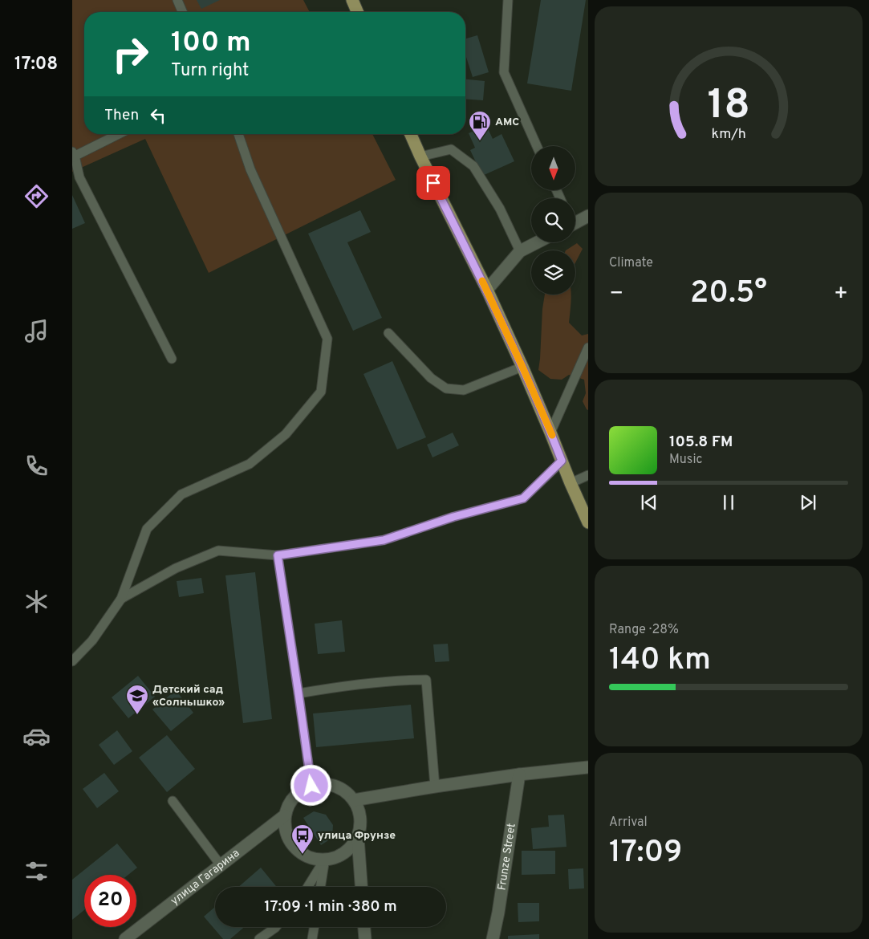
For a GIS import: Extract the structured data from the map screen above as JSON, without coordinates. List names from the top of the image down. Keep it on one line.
{"streets":{"street":["Frunze Street","улица Гагарина"]},"places":{"fuel station":["AMC"],"school or university":["Детский сад «Солнышко»"],"bus stop":["улица Фрунзе"]},"north":"bottom","page":{"tabs":"17:08","turn":["100 m","Turn right"],"then":"Then","tile":["Climate",["Range · 28%","140 km"],["Arrival","17:09"]],"heat":["−","20.5°","+"],"song":["105.8 FM","Music"],"limit":"20","trip":"17:09 · 1 min · 380 m","gauge":["18","km/h"]}}
